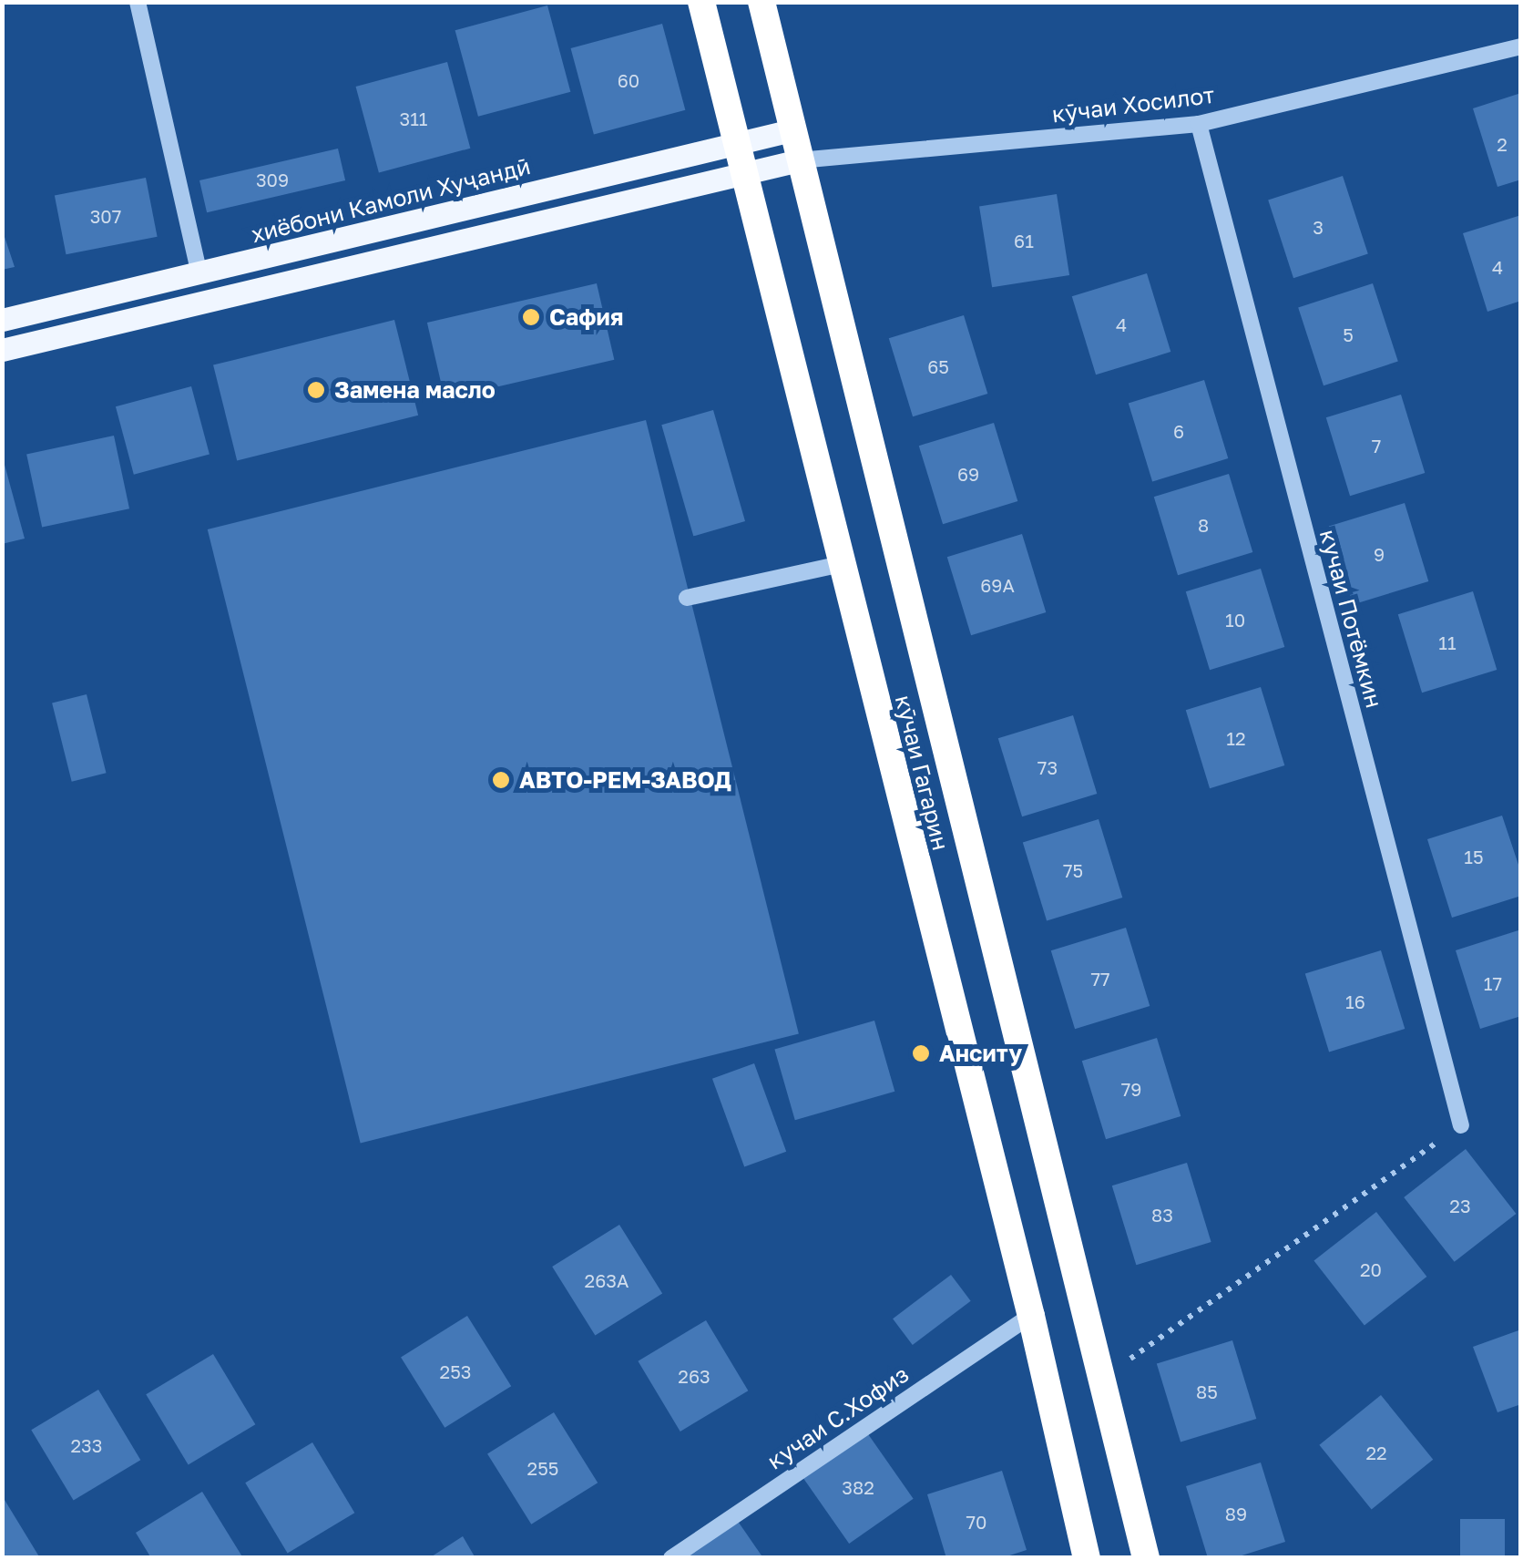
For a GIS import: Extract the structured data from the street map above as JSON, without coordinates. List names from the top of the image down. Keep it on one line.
{"streets":{"highway":["кӯчаи Гагарин"],"main road":["хиёбони Камоли Хуҷандӣ"],"street":["кӯчаи Хосилот","кучаи Потёмкин","кучаи С.Хофиз"]},"crossings":[["кӯчаи Хосилот","кучаи Потёмкин"],["кӯчаи Хосилот","кӯчаи Гагарин"],["хиёбони Камоли Хуҷандӣ","кӯчаи Гагарин"],["кӯчаи Гагарин","кучаи С.Хофиз"]],"places":["Сафия","Замена масло","АВТО-РЕМ-ЗАВОД","Анситу"],"house_numbers":["60","311","2","309","307","3","61","4","4","5","65","6","7","69","8","9","69А","10","11","12","73","15","75","77","17","16","79","23","83","20","263А","253","263","85","233","22","255","382","89","70"]}
